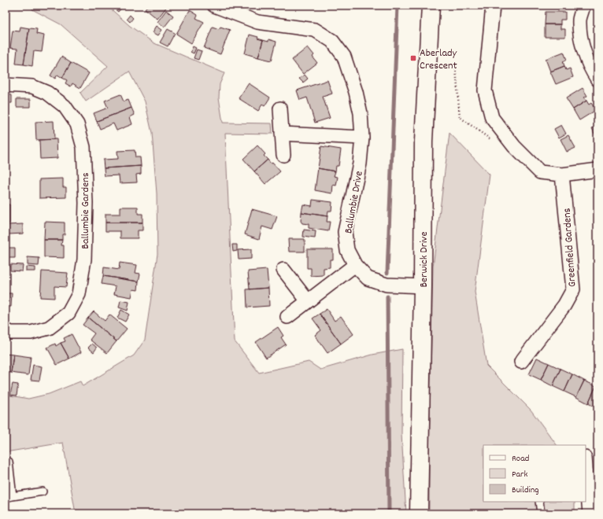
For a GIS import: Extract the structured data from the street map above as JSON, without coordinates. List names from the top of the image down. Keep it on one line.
{"streets":{"street":["Ballumbie Drive","Ballumbie Gardens","Greenfield Gardens","Berwick Drive"]},"crossings":[["Ballumbie Drive","Berwick Drive"]],"places":{"transit":["Aberlady Crescent"]},"legend":["Road","Park","Building"]}
